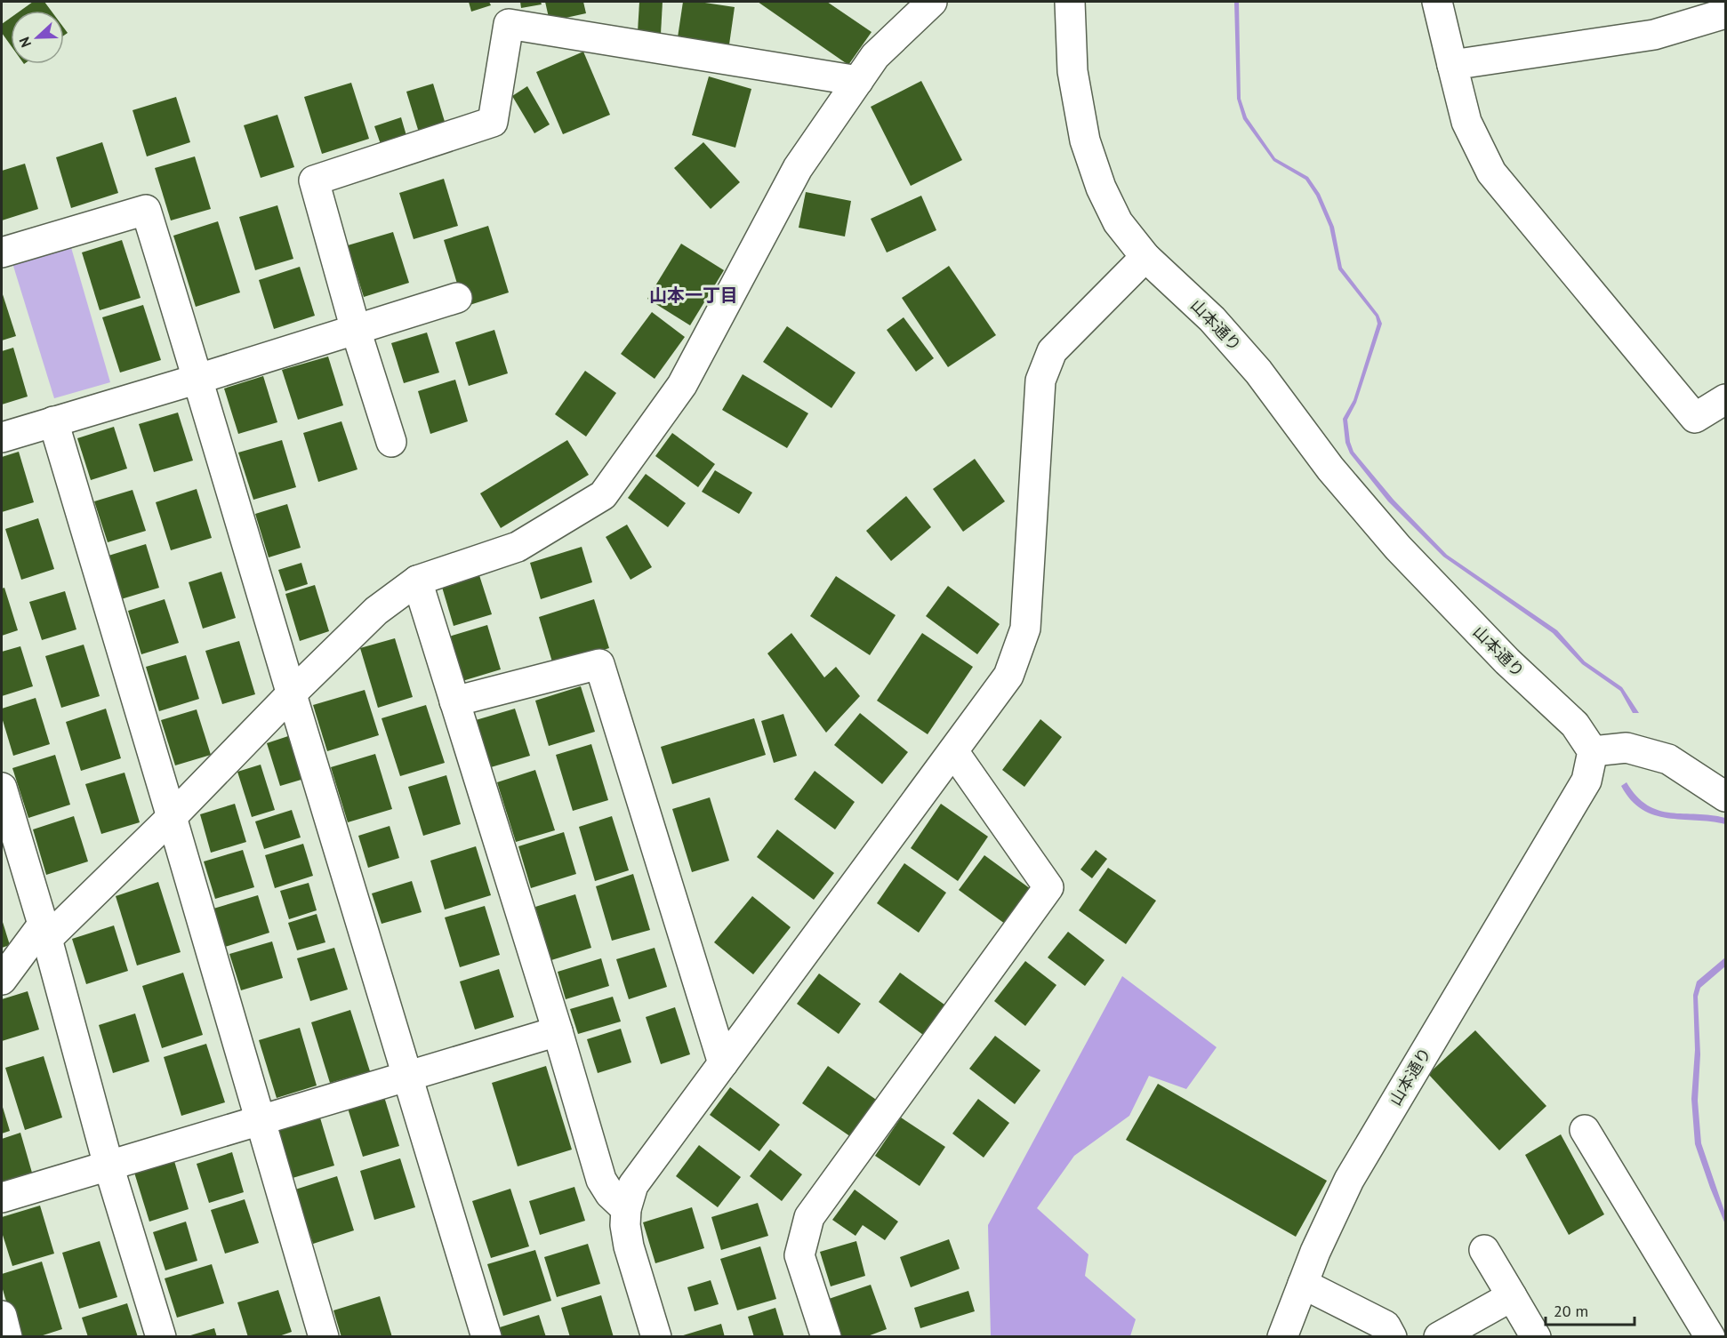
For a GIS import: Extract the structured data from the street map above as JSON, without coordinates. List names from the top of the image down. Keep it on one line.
{"streets":{"street":["山本通り"]},"districts":["山本一丁目"],"scale_bar":"20 m","north":"left"}
